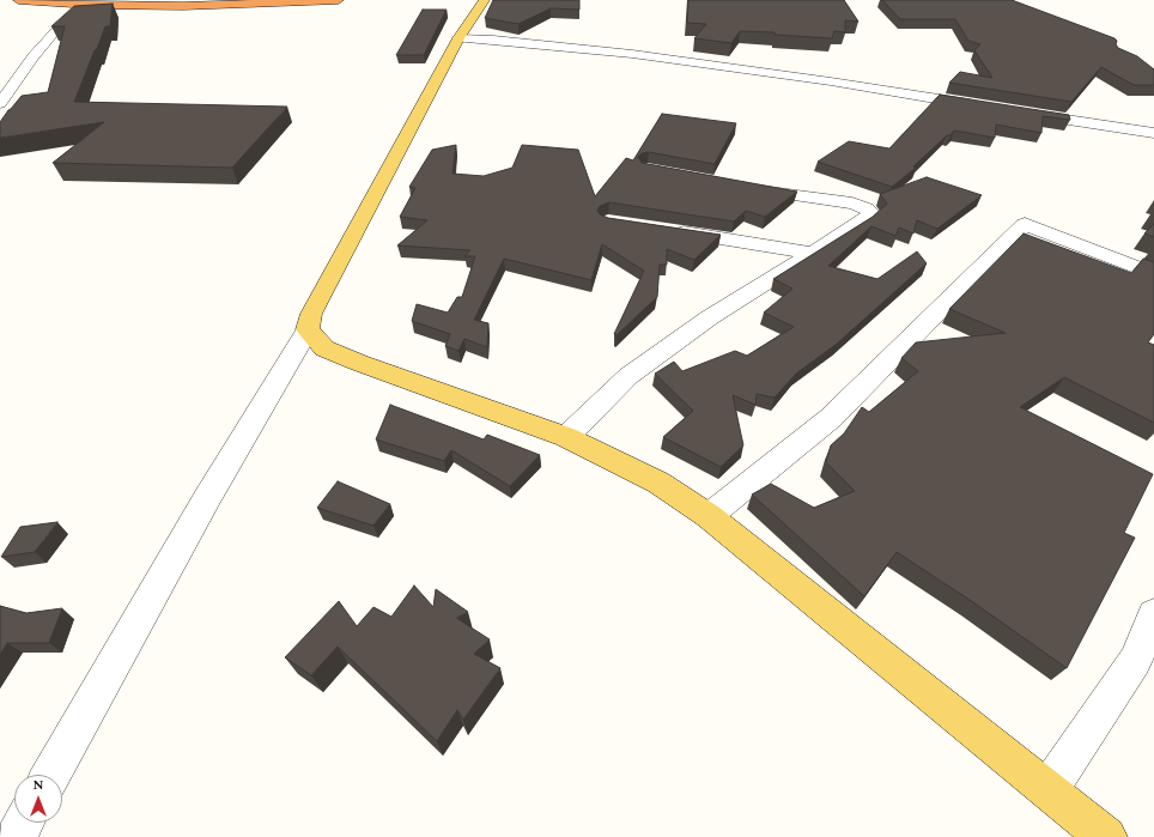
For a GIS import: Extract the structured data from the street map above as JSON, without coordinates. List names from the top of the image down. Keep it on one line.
{"north":"top"}
